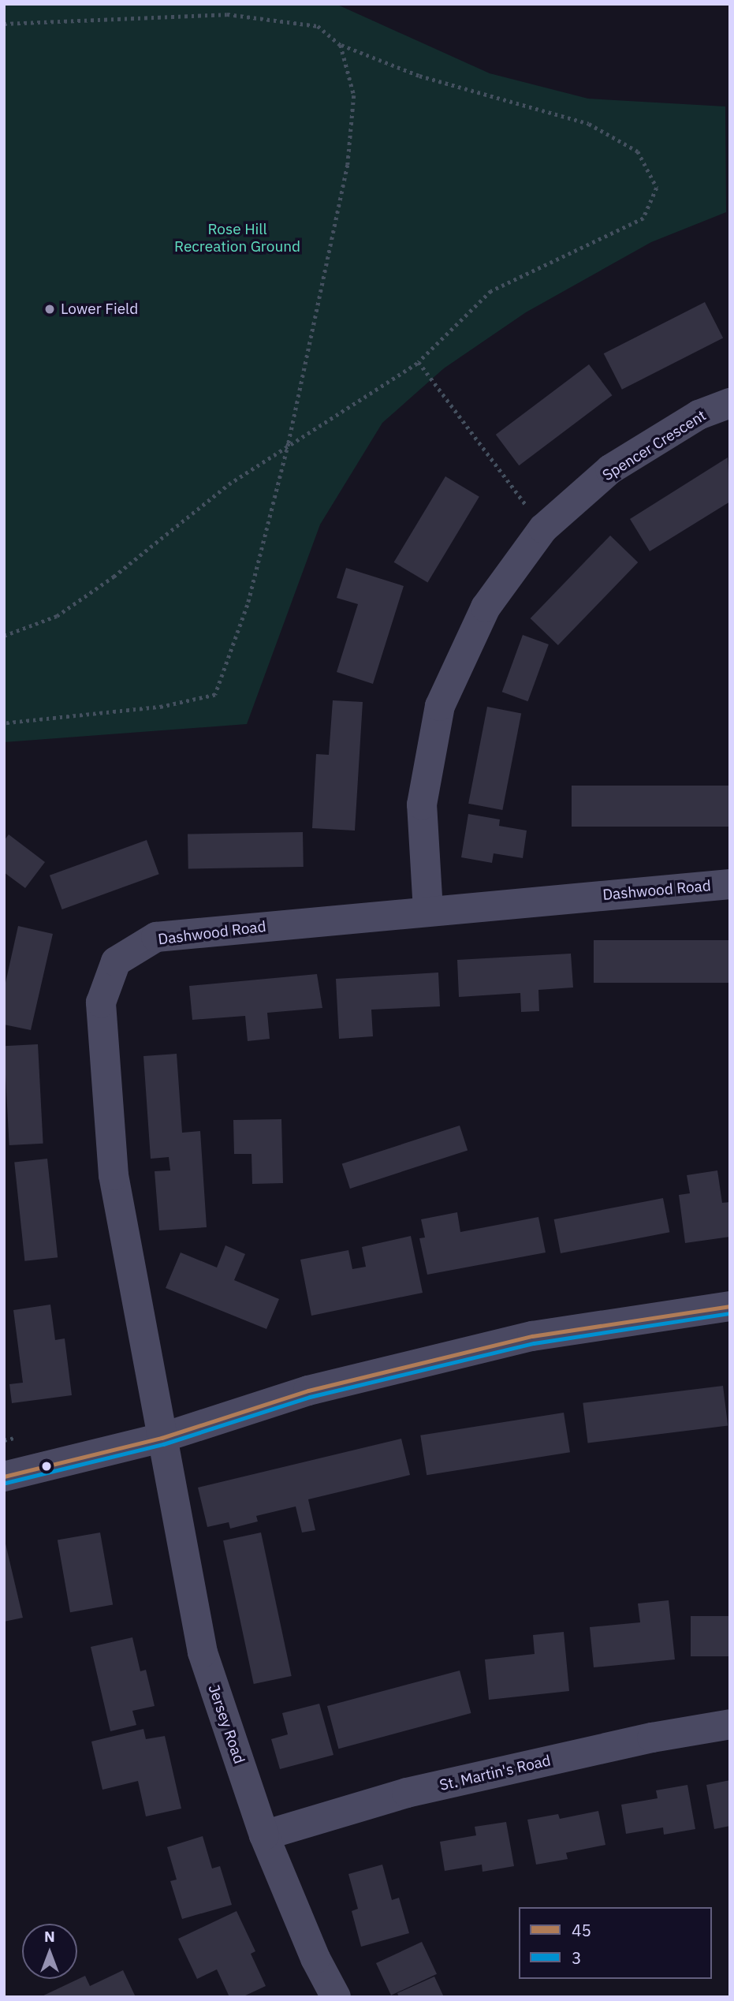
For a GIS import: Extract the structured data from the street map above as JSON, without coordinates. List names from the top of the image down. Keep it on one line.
{"streets":{"street":["Spencer Crescent","Dashwood Road","Jersey Road","St. Martin's Road"]},"crossings":[["Spencer Crescent","Dashwood Road"],["Dashwood Road","Jersey Road"],["Jersey Road","St. Martin's Road"]],"parks":["Rose Hill Recreation Ground"],"places":["Lower Field"],"lines":["transit line 45","transit line 3"],"legend":["45","3"],"north":"top"}
